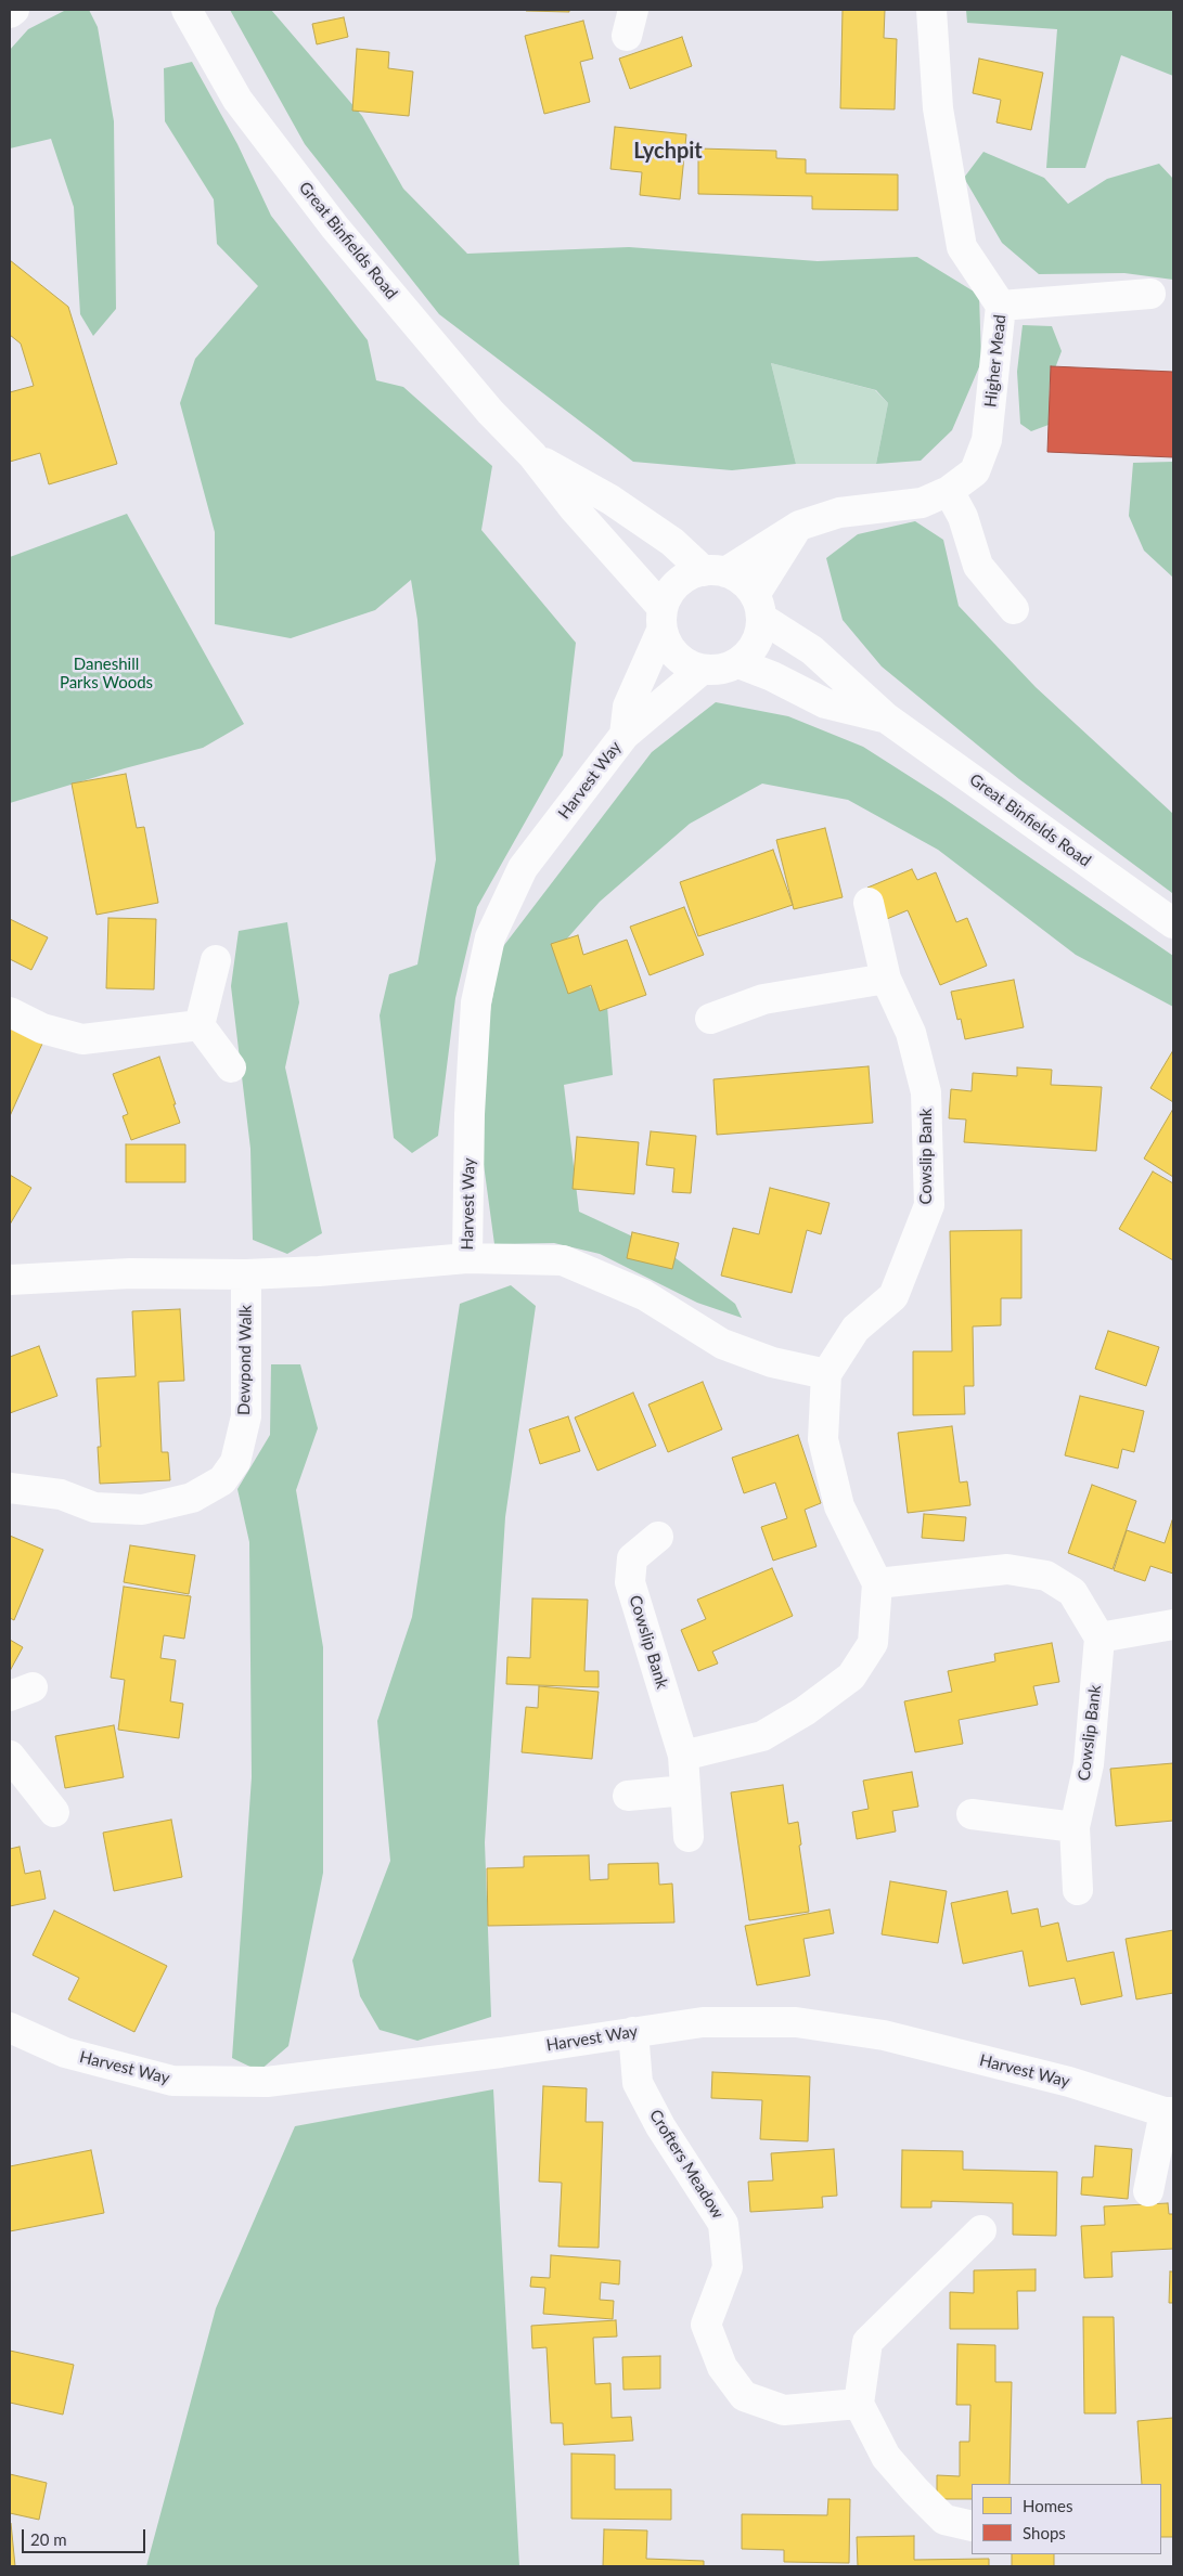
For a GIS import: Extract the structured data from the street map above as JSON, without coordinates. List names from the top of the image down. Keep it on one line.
{"streets":{"street":["Great Binfields Road","Higher Mead","Harvest Way","Cowslip Bank","Dewpond Walk","Crofters Meadow"]},"crossings":[["Great Binfields Road","Higher Mead"],["Great Binfields Road","Harvest Way"],["Higher Mead","Harvest Way"],["Harvest Way","Dewpond Walk"],["Harvest Way","Crofters Meadow"]],"districts":["Lychpit"],"parks":["Daneshill Parks Woods"],"legend":["Homes","Shops"],"scale_bar":"20 m"}
